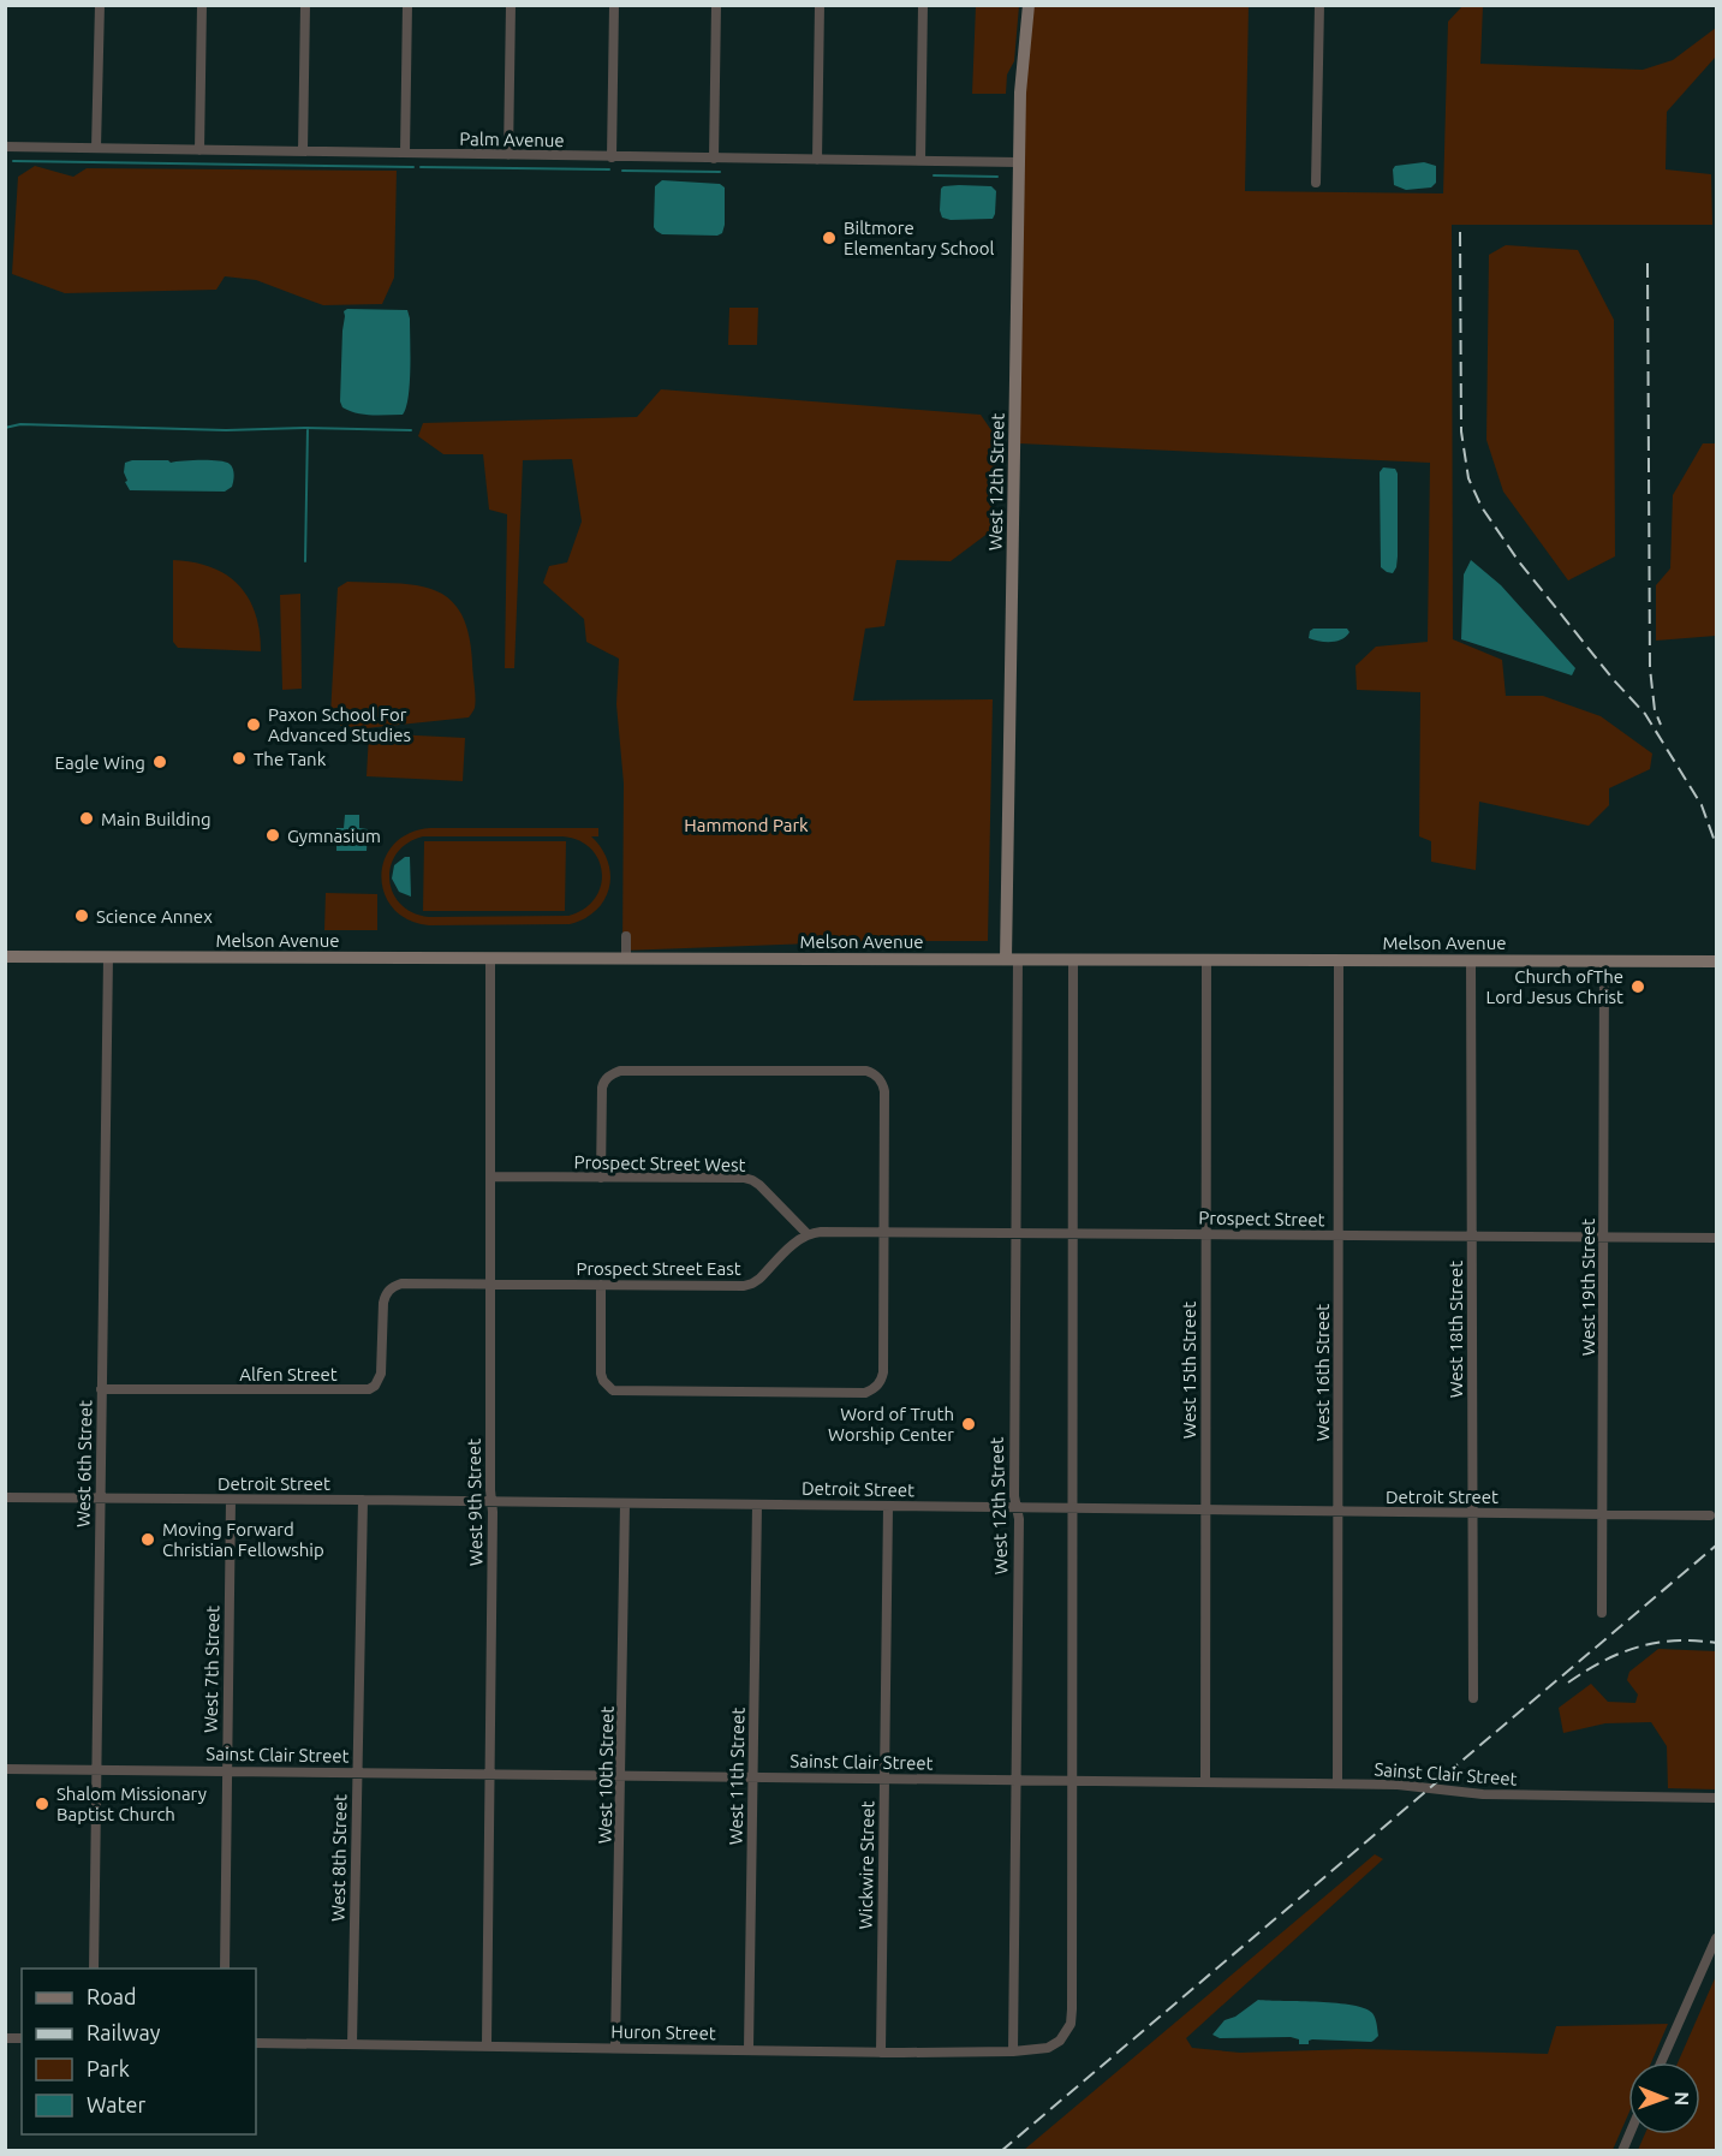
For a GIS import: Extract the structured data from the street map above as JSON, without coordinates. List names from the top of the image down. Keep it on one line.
{"streets":{"street":["Palm Avenue","West 12th Street","Melson Avenue","Prospect Street West","Prospect Street","Prospect Street East","West 19th Street","West 18th Street","West 15th Street","West 16th Street","Alfen Street","West 6th Street","Detroit Street","West 9th Street","West 7th Street","Sainst Clair Street","West 10th Street","West 11th Street","West 8th Street","Wickwire Street","Huron Street"]},"crossings":[["Palm Avenue","West 12th Street"],["West 12th Street","Melson Avenue"],["West 12th Street","Prospect Street"],["West 12th Street","Detroit Street"],["West 12th Street","Sainst Clair Street"],["West 12th Street","Huron Street"],["Melson Avenue","West 19th Street"],["Melson Avenue","West 18th Street"],["Melson Avenue","West 15th Street"],["Melson Avenue","West 16th Street"],["Melson Avenue","West 6th Street"],["Melson Avenue","West 9th Street"],["Prospect Street West","Prospect Street"],["Prospect Street West","Prospect Street East"],["Prospect Street West","West 9th Street"],["Prospect Street","Prospect Street East"],["Prospect Street","West 19th Street"],["Prospect Street","West 18th Street"],["Prospect Street","West 15th Street"],["Prospect Street","West 16th Street"],["Prospect Street East","Alfen Street"],["Prospect Street East","West 9th Street"],["West 19th Street","Detroit Street"],["West 18th Street","Detroit Street"],["West 15th Street","Detroit Street"],["West 15th Street","Sainst Clair Street"],["West 16th Street","Detroit Street"],["West 16th Street","Sainst Clair Street"],["Alfen Street","West 6th Street"],["Alfen Street","West 9th Street"],["West 6th Street","Detroit Street"],["West 6th Street","Sainst Clair Street"],["Detroit Street","West 9th Street"],["Detroit Street","West 7th Street"],["Detroit Street","West 10th Street"],["Detroit Street","West 11th Street"],["Detroit Street","West 8th Street"],["Detroit Street","Wickwire Street"],["West 9th Street","Sainst Clair Street"],["West 9th Street","Huron Street"],["West 7th Street","Sainst Clair Street"],["Sainst Clair Street","West 10th Street"],["Sainst Clair Street","West 11th Street"],["Sainst Clair Street","West 8th Street"],["Sainst Clair Street","Wickwire Street"],["Sainst Clair Street","Huron Street"],["West 10th Street","Huron Street"],["West 11th Street","Huron Street"],["West 8th Street","Huron Street"],["Wickwire Street","Huron Street"]],"parks":["Hammond Park"],"places":["Biltmore Elementary School","Paxon School For Advanced Studies","The Tank","Eagle Wing","Main Building","Gymnasium","Science Annex","Church ofThe Lord Jesus Christ","Word of Truth Worship Center","Moving Forward Christian Fellowship","Shalom Missionary Baptist Church"],"legend":["Road","Railway","Park","Water"],"north":"right"}
